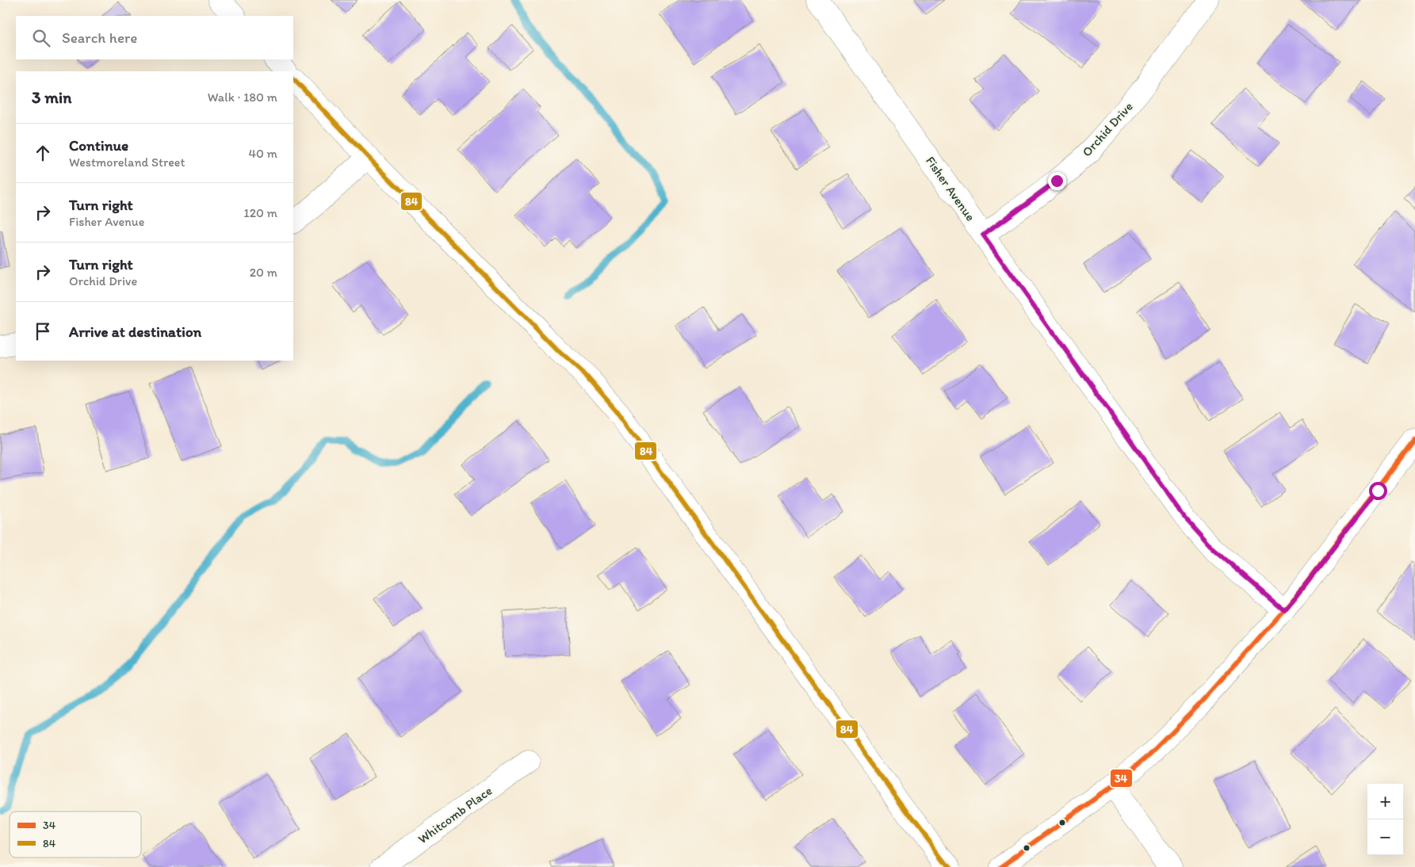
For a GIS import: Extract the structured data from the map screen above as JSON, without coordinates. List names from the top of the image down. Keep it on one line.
{"streets":{"street":["Orchid Drive","Fisher Avenue","Whitcomb Place"]},"crossings":[["Orchid Drive","Fisher Avenue"]],"lines":["transit line 84","transit line 34"],"legend":["34","84"],"page":{"search":"Search here","heading":["3 min","Walk · 180 m"],"list":[["Continue","Westmoreland Street","40 m"],["Turn right","Fisher Avenue","120 m"],["Turn right","Orchid Drive","20 m"],"Arrive at destination"],"map_buttons":["+","−"]}}
